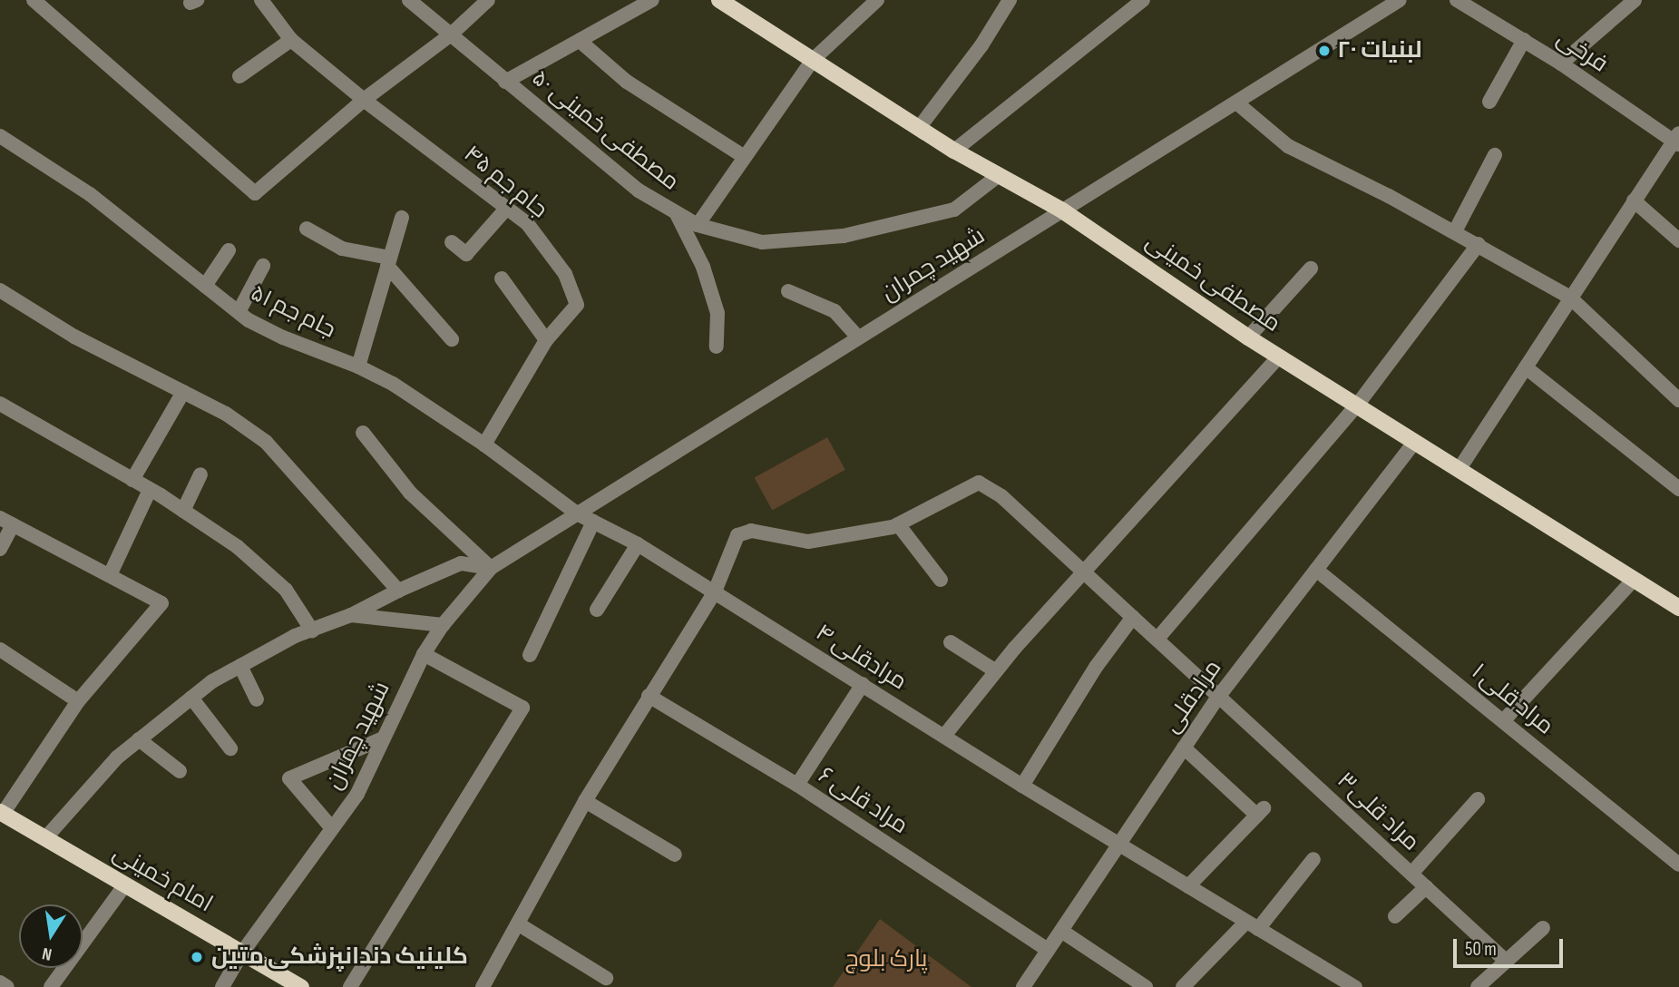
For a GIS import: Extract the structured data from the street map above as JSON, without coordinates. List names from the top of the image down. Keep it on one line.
{"streets":{"main road":["مصطفی خمینی","امام خمینی"],"street":["فرخی","مصطفی خمینی ۵۰","جام جم ۴۵","شهید چمران","جام جم ۵۱","مرادقلی ۴","مرادقلی","مراد قلی ۱","مراد قلی ۶","مراد قلی۳"]},"crossings":[["مصطفی خمینی ۵۰","مصطفی خمینی"],["جام جم ۴۵","جام جم ۵۱"],["شهید چمران","مصطفی خمینی"],["شهید چمران","جام جم ۵۱"],["شهید چمران","مرادقلی ۴"],["شهید چمران","امام خمینی"],["مصطفی خمینی","مرادقلی"],["جام جم ۵۱","مرادقلی ۴"],["مرادقلی ۴","مرادقلی"],["مرادقلی","مراد قلی ۱"],["مرادقلی","مراد قلی ۶"],["مرادقلی","مراد قلی۳"]],"parks":["پارک بلوچ"],"places":["لبنیات ۲۰","کلینیک دندانپزشکی متین"],"scale_bar":"50 m","north":"bottom"}
